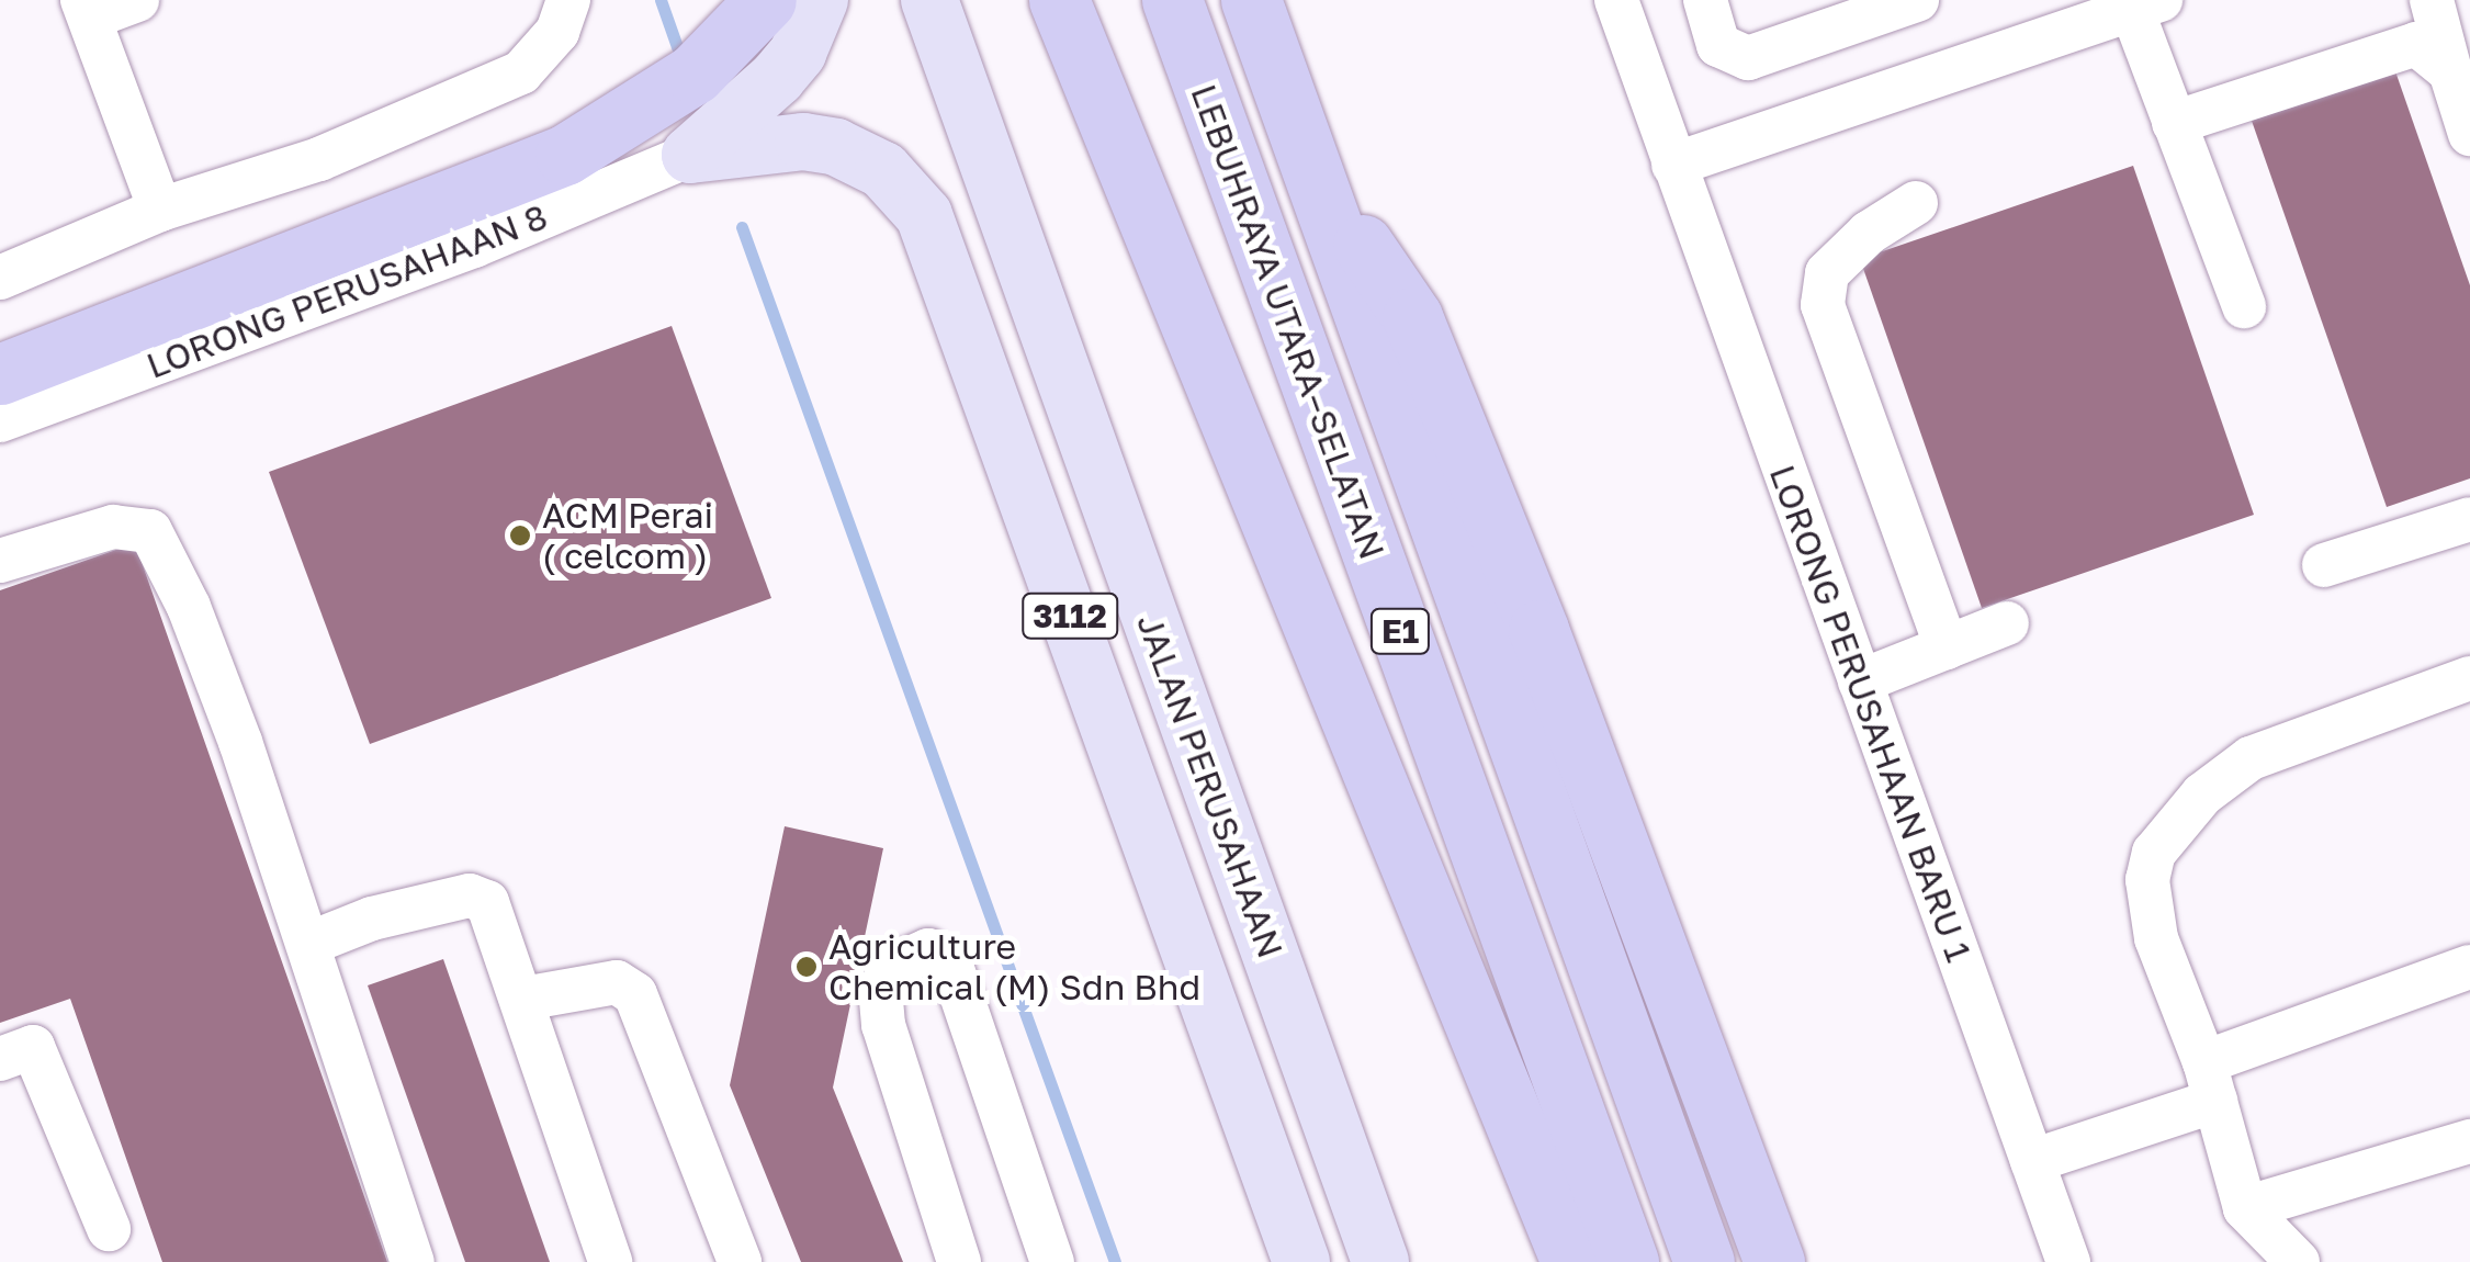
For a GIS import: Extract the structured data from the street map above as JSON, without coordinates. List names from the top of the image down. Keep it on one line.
{"streets":{"highway":["LEBUHRAYA UTARA–SELATAN","E1"],"main road":["3112","JALAN PERUSAHAAN"],"street":["LORONG PERUSAHAAN 8","LORONG PERUSAHAAN BARU 1"]},"crossings":[["LORONG PERUSAHAAN 8","JALAN PERUSAHAAN"]],"places":["ACM Perai ( celcom )","Agriculture Chemical (M) Sdn Bhd"]}
